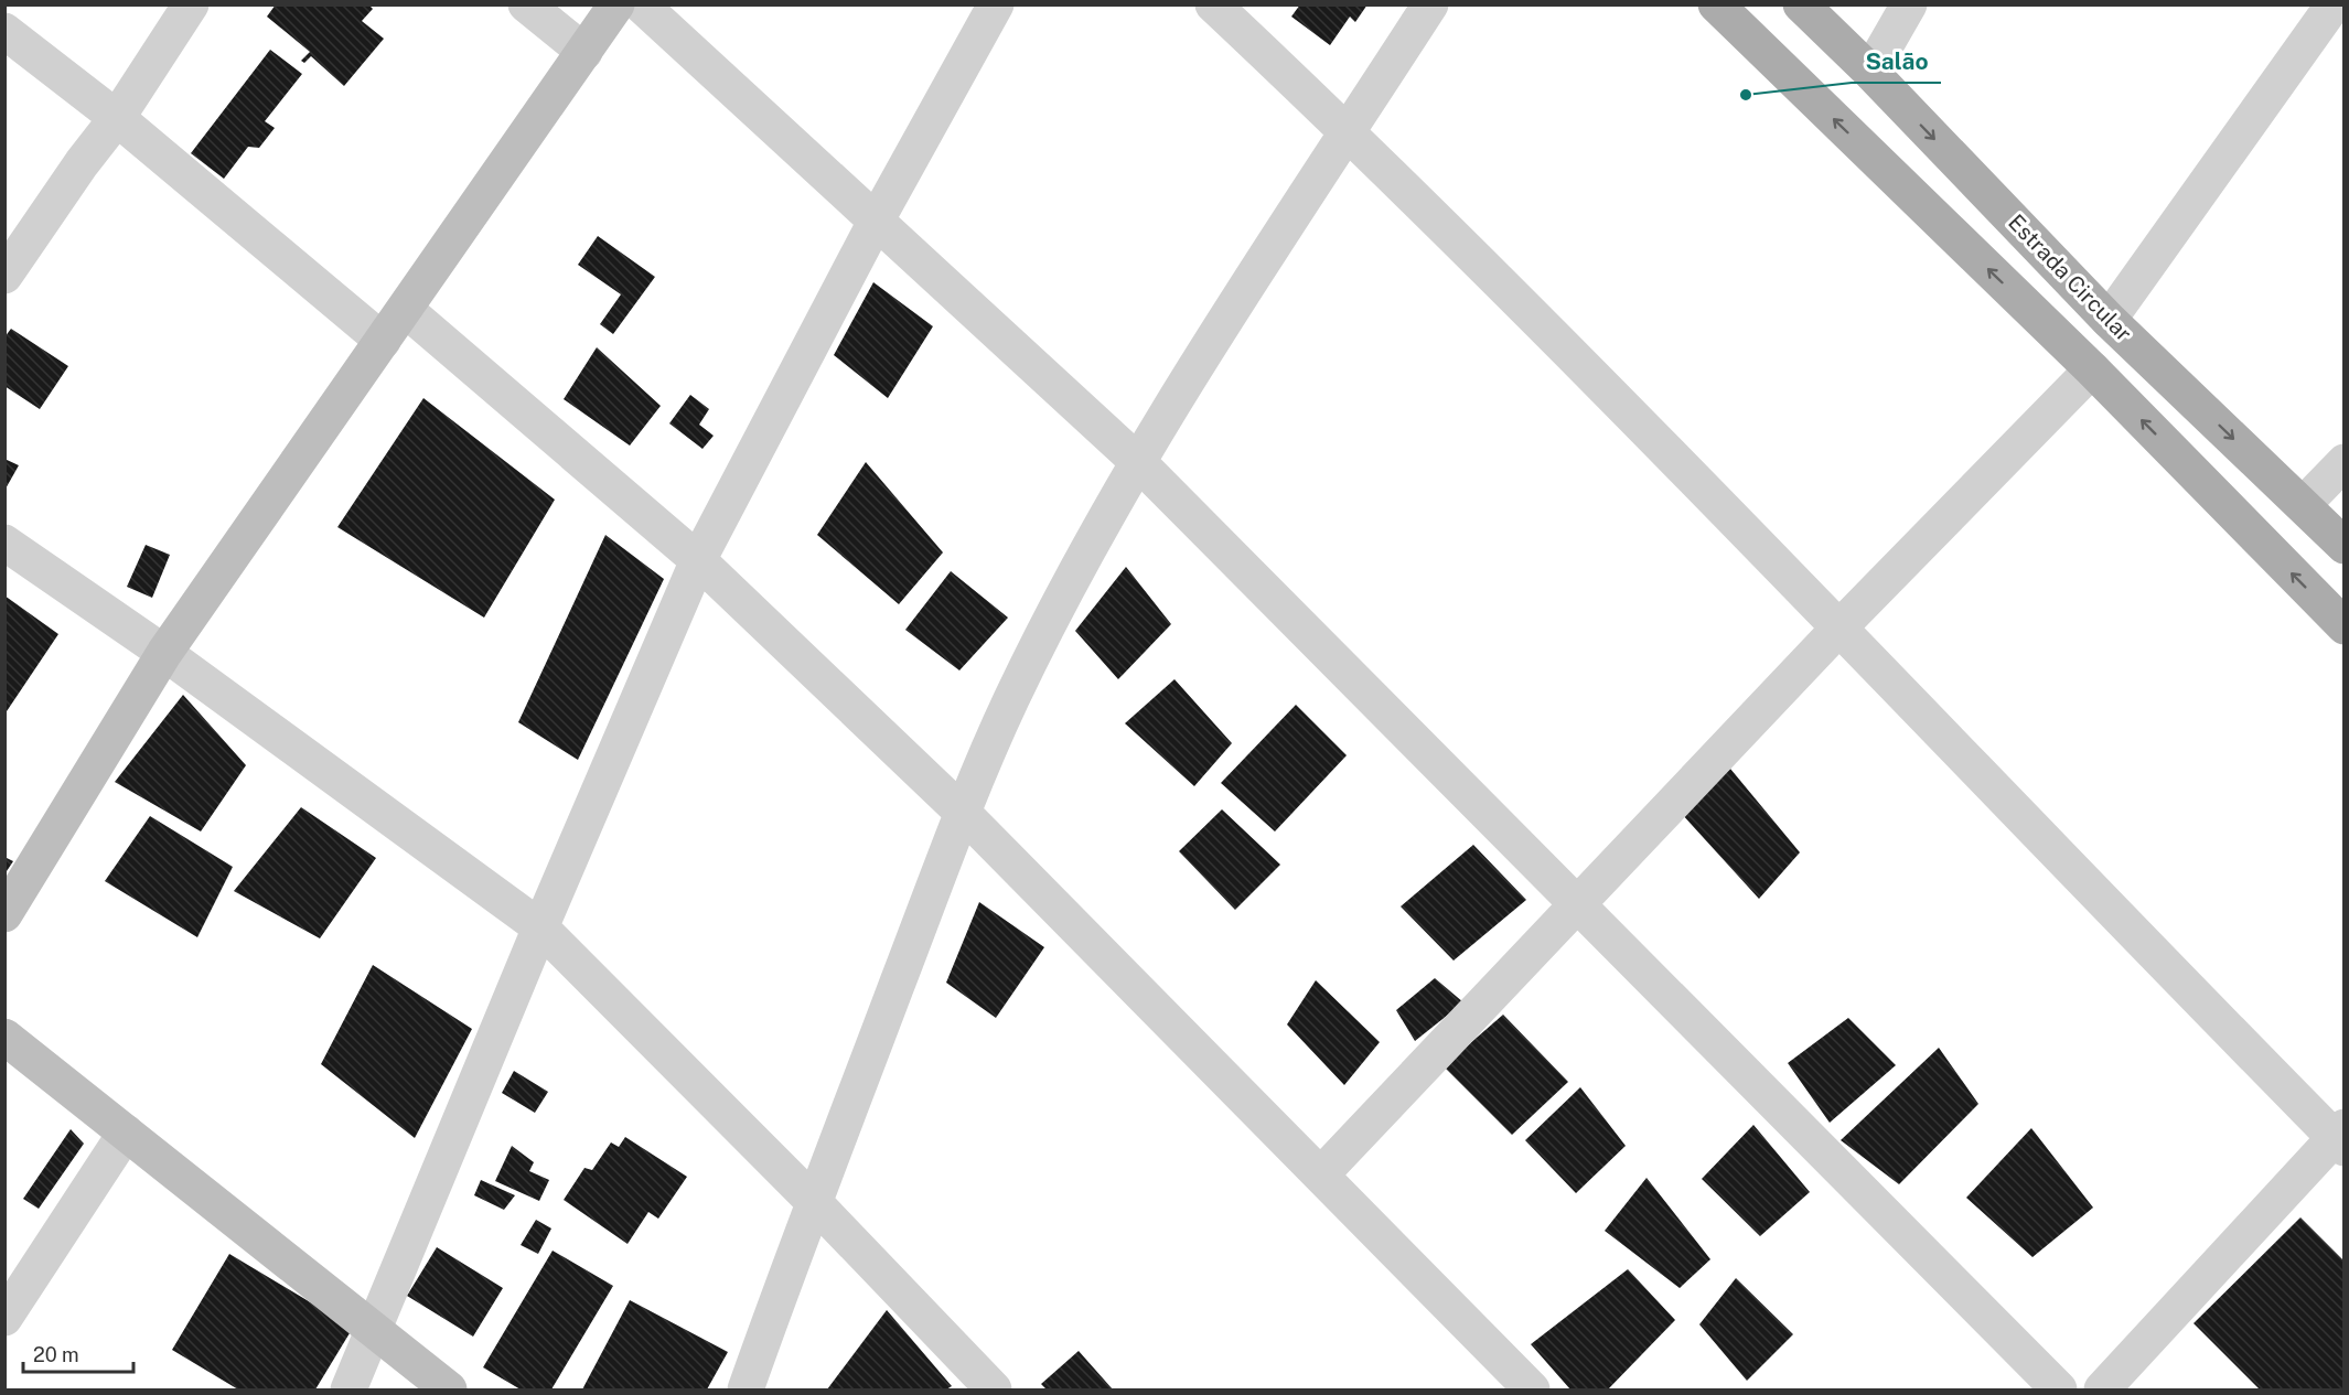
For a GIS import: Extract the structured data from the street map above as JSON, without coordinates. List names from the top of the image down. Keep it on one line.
{"streets":{"main road":["Estrada Circular"]},"places":["Salão"],"scale_bar":"20 m"}
